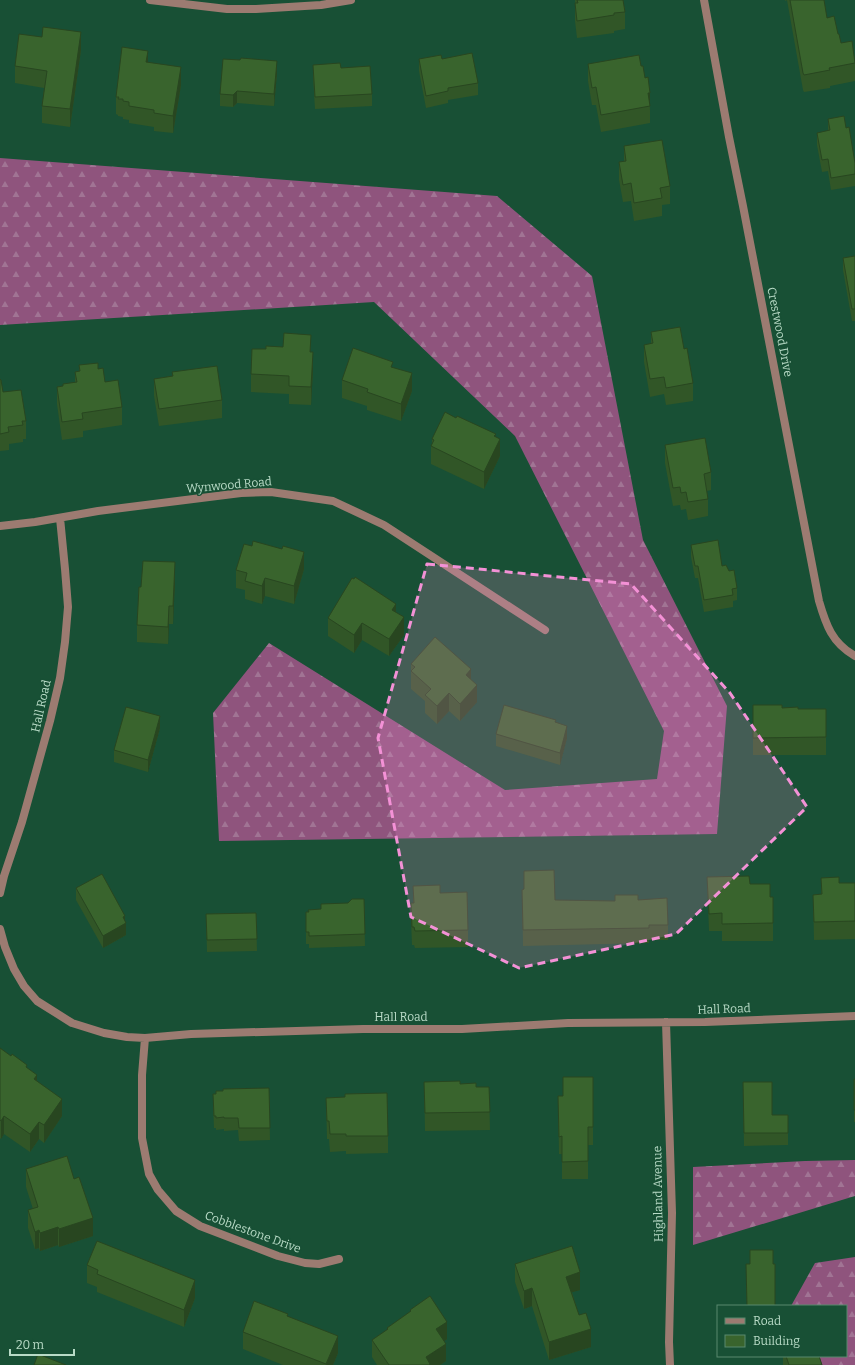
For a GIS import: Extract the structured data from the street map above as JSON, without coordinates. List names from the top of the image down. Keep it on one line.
{"streets":{"street":["Crestwood Drive","Wynwood Road","Hall Road","Highland Avenue","Cobblestone Drive"]},"crossings":[["Wynwood Road","Hall Road"],["Hall Road","Highland Avenue"],["Hall Road","Cobblestone Drive"]],"legend":["Road","Building"],"scale_bar":"20 m"}
